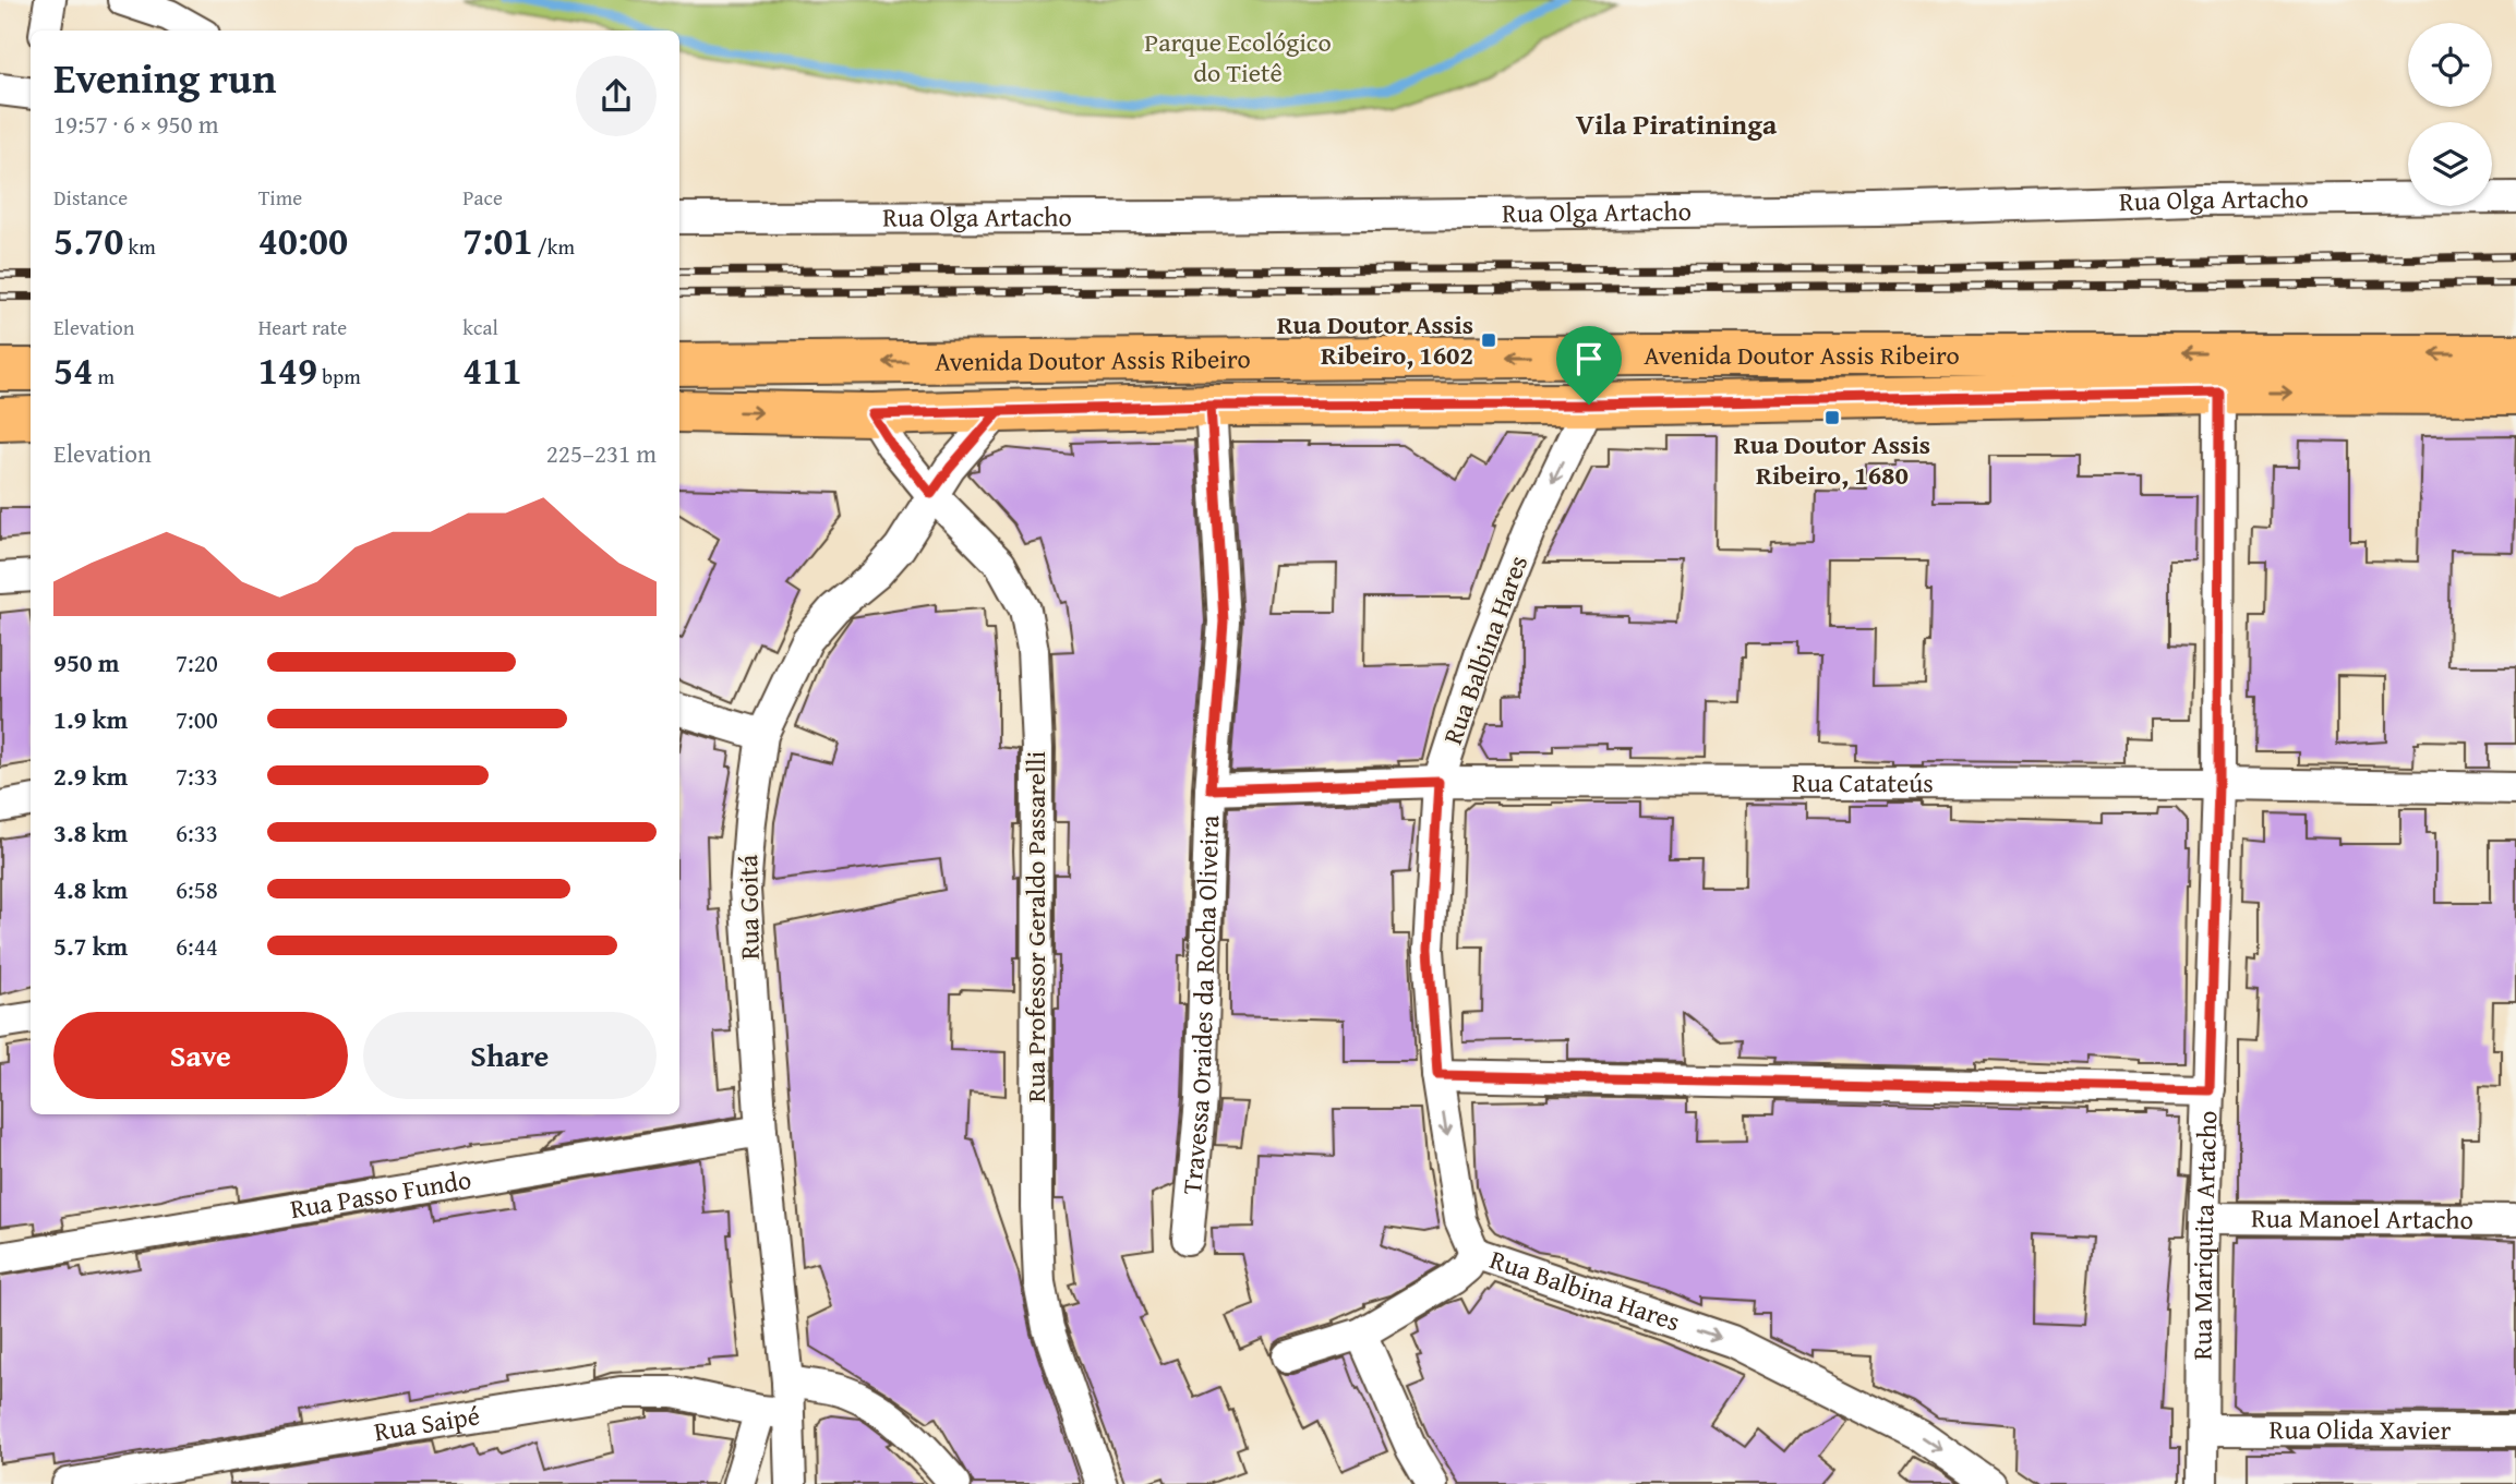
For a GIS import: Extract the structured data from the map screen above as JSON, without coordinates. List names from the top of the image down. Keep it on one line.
{"streets":{"main road":["Avenida Doutor Assis Ribeiro"],"street":["Rua Olga Artacho","Rua Balbina Hares","Rua Catateús","Rua Goitá","Rua Professor Geraldo Passarelli","Travessa Oraides da Rocha Oliveira","Rua Passo Fundo","Rua Manoel Artacho","Rua Mariquita Artacho","Rua Saipé","Rua Olida Xavier"]},"crossings":[["Avenida Doutor Assis Ribeiro","Rua Balbina Hares"],["Avenida Doutor Assis Ribeiro","Rua Goitá"],["Avenida Doutor Assis Ribeiro","Rua Professor Geraldo Passarelli"],["Avenida Doutor Assis Ribeiro","Travessa Oraides da Rocha Oliveira"],["Avenida Doutor Assis Ribeiro","Rua Mariquita Artacho"],["Rua Balbina Hares","Rua Catateús"],["Rua Catateús","Travessa Oraides da Rocha Oliveira"],["Rua Catateús","Rua Mariquita Artacho"],["Rua Goitá","Rua Professor Geraldo Passarelli"],["Rua Goitá","Rua Passo Fundo"],["Rua Goitá","Rua Saipé"],["Rua Manoel Artacho","Rua Mariquita Artacho"],["Rua Mariquita Artacho","Rua Olida Xavier"]],"districts":["Vila Piratininga"],"parks":["Parque Ecológico do Tietê"],"places":{"transit":["Rua Doutor Assis Ribeiro, 1602","Rua Doutor Assis Ribeiro, 1680"]},"page":{"heading":["Evening run","19:57 · 6 × 950 m"],"stats":[["Distance","5.70 km"],["Time","40:00"],["Pace","7:01 /km"],["Elevation","54 m"],["Heart rate","149 bpm"],["kcal","411"]],"chart":["Elevation","225–231 m"],"list":[{"name":"950 m","note":"7:20"},{"name":"1.9 km","note":"7:00"},{"name":"2.9 km","note":"7:33"},{"name":"3.8 km","note":"6:33"},{"name":"4.8 km","note":"6:58"},{"name":"5.7 km","note":"6:44"}],"buttons":["Save","Share"]}}
